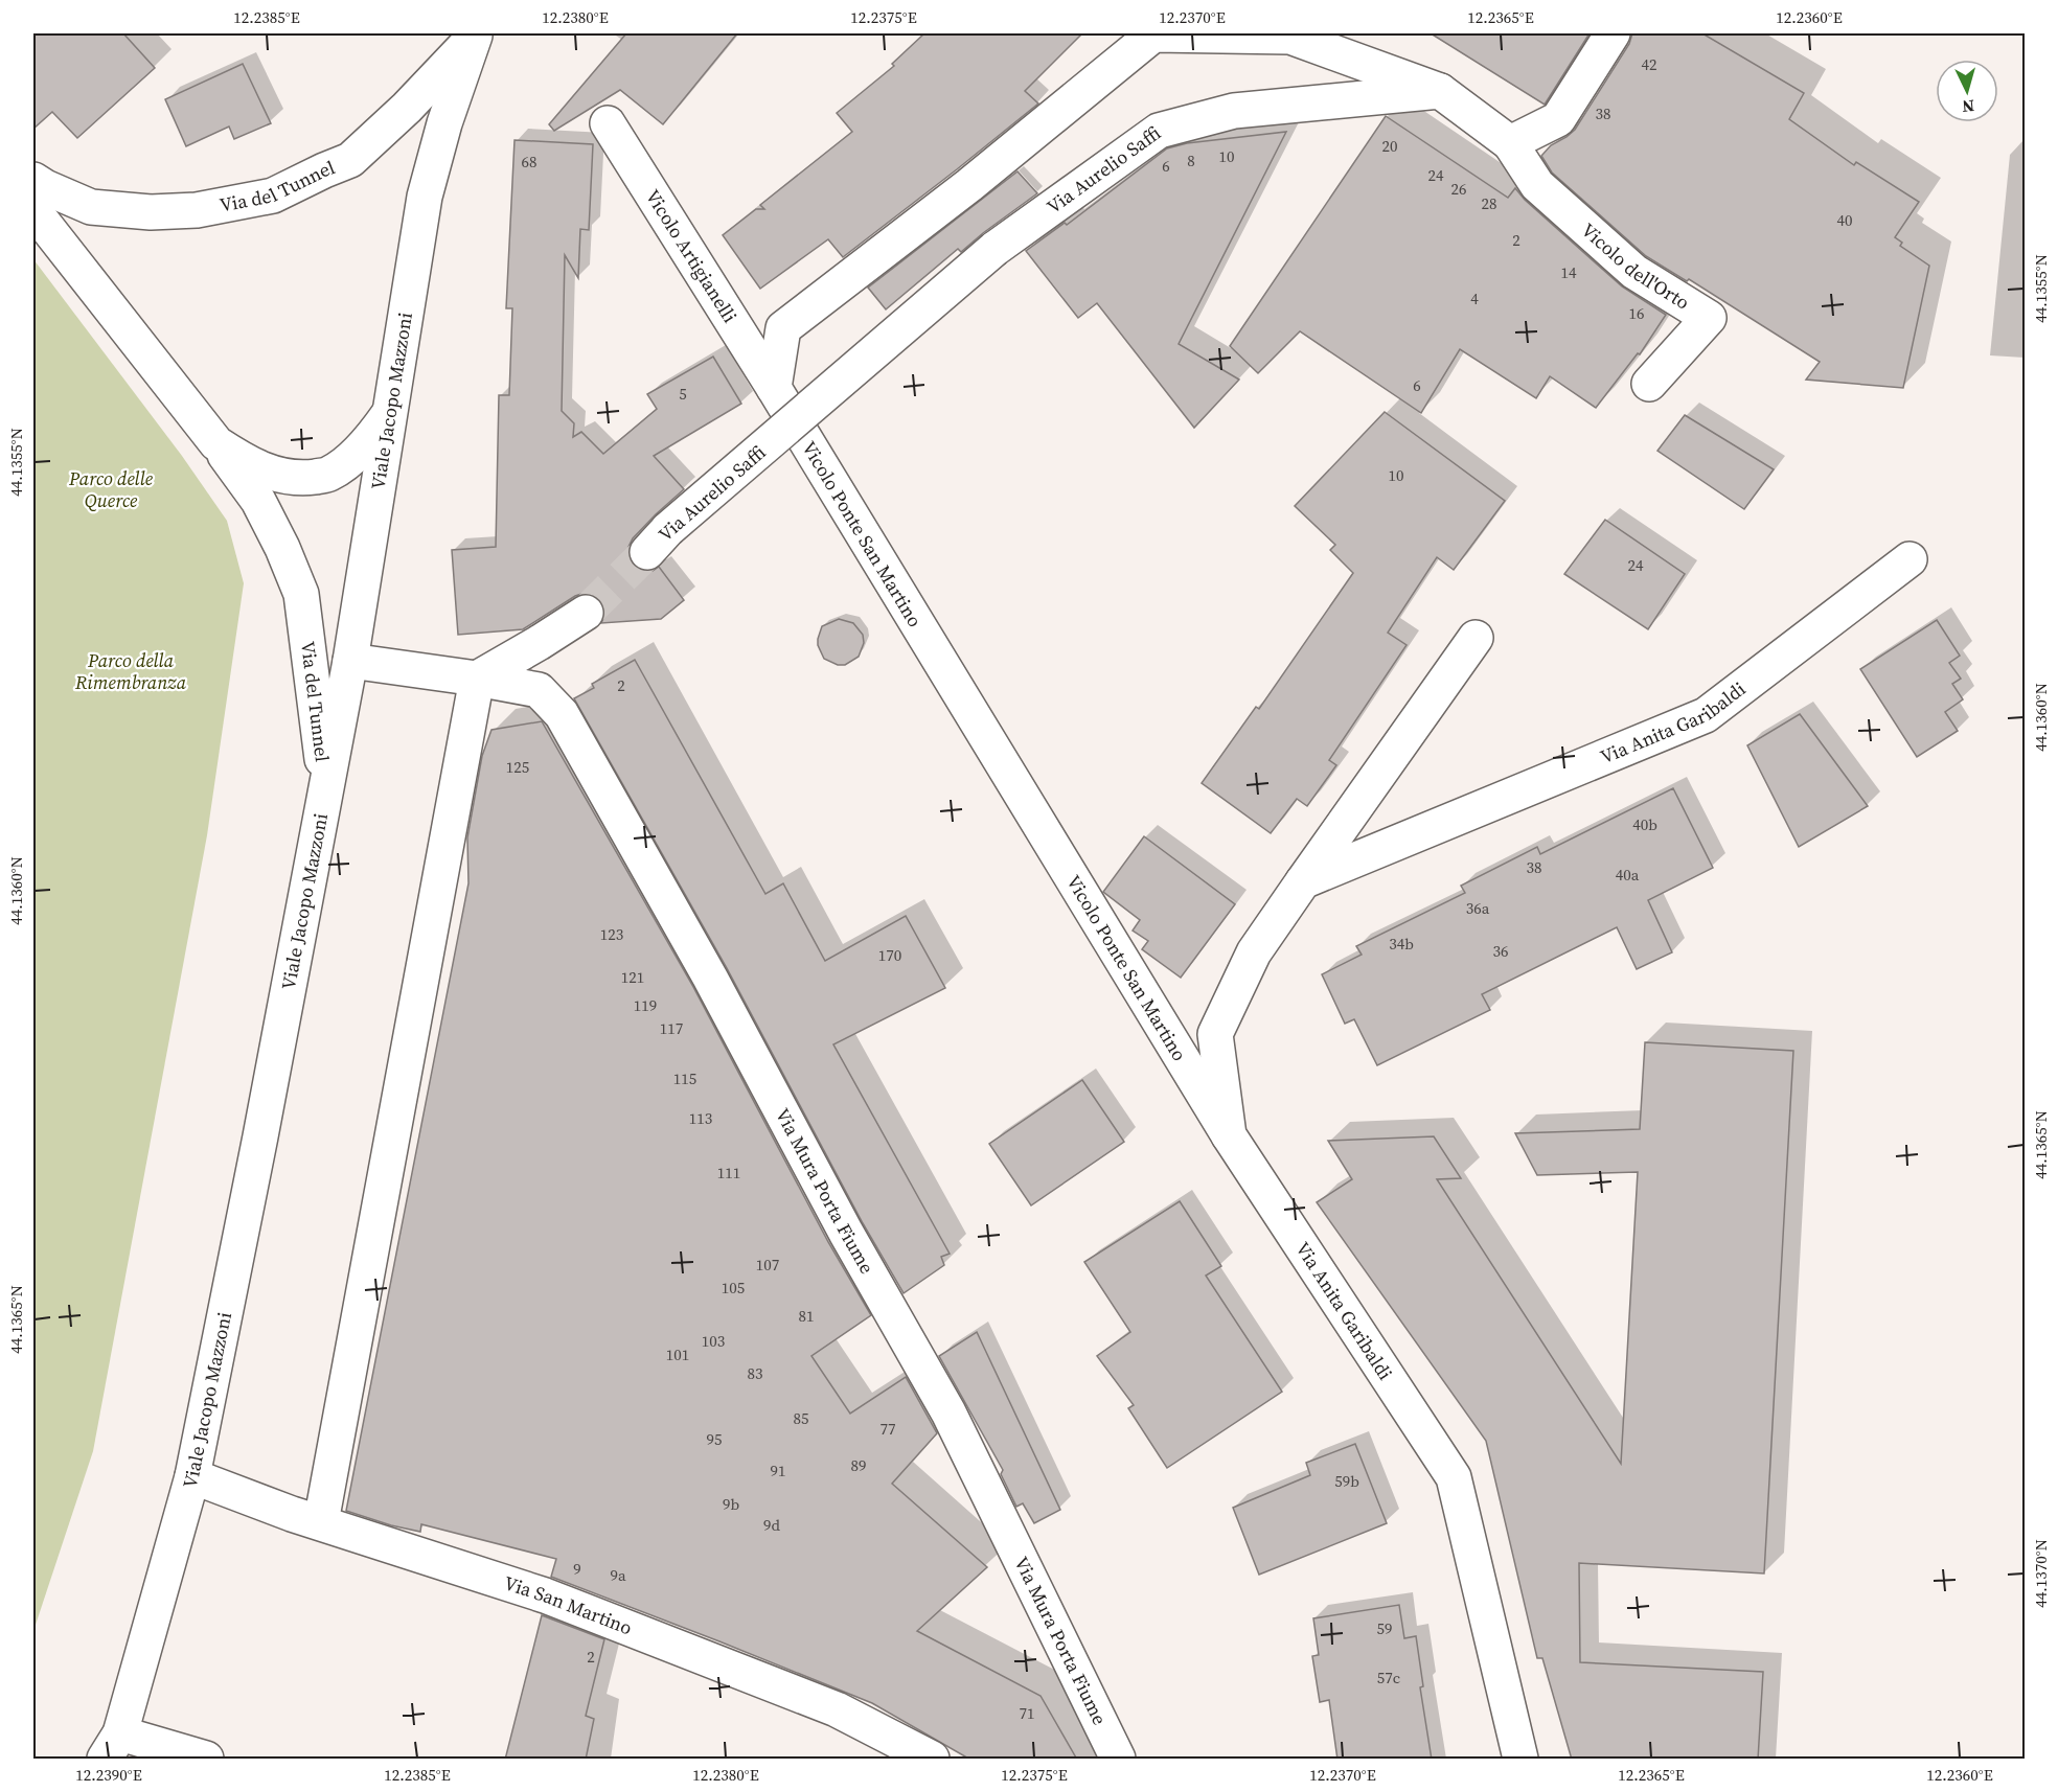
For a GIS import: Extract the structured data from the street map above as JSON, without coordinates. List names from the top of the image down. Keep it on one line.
{"streets":{"street":["Via Aurelio Saffi","Via del Tunnel","Vicolo Artigianelli","Vicolo dell'Orto","Viale Jacopo Mazzoni","Vicolo Ponte San Martino","Via Anita Garibaldi","Via Mura Porta Fiume","Via San Martino"]},"crossings":[["Via del Tunnel","Viale Jacopo Mazzoni"],["Vicolo Artigianelli","Vicolo Ponte San Martino"],["Viale Jacopo Mazzoni","Via San Martino"],["Vicolo Ponte San Martino","Via Anita Garibaldi"]],"parks":["Parco delle Querce","Parco della Rimembranza"],"house_numbers":["42","38","20","10","8","68","6","24","26","28","40","2","14","4","16","6","5","10","24","2","125","40b","38","40a","36a","123","34b","36","170","121","119","117","115","113","111","107","105","81","103","101","83","85","77","95","89","91","59b","9b","9d","9","9a","59","2","57c","71"],"north":"bottom","coordinates":["12.2385°E","12.2380°E","12.2375°E","12.2370°E","12.2365°E","12.2360°E","44.1355°N","44.1360°N","44.1365°N","44.1370°N","12.2390°E"]}
